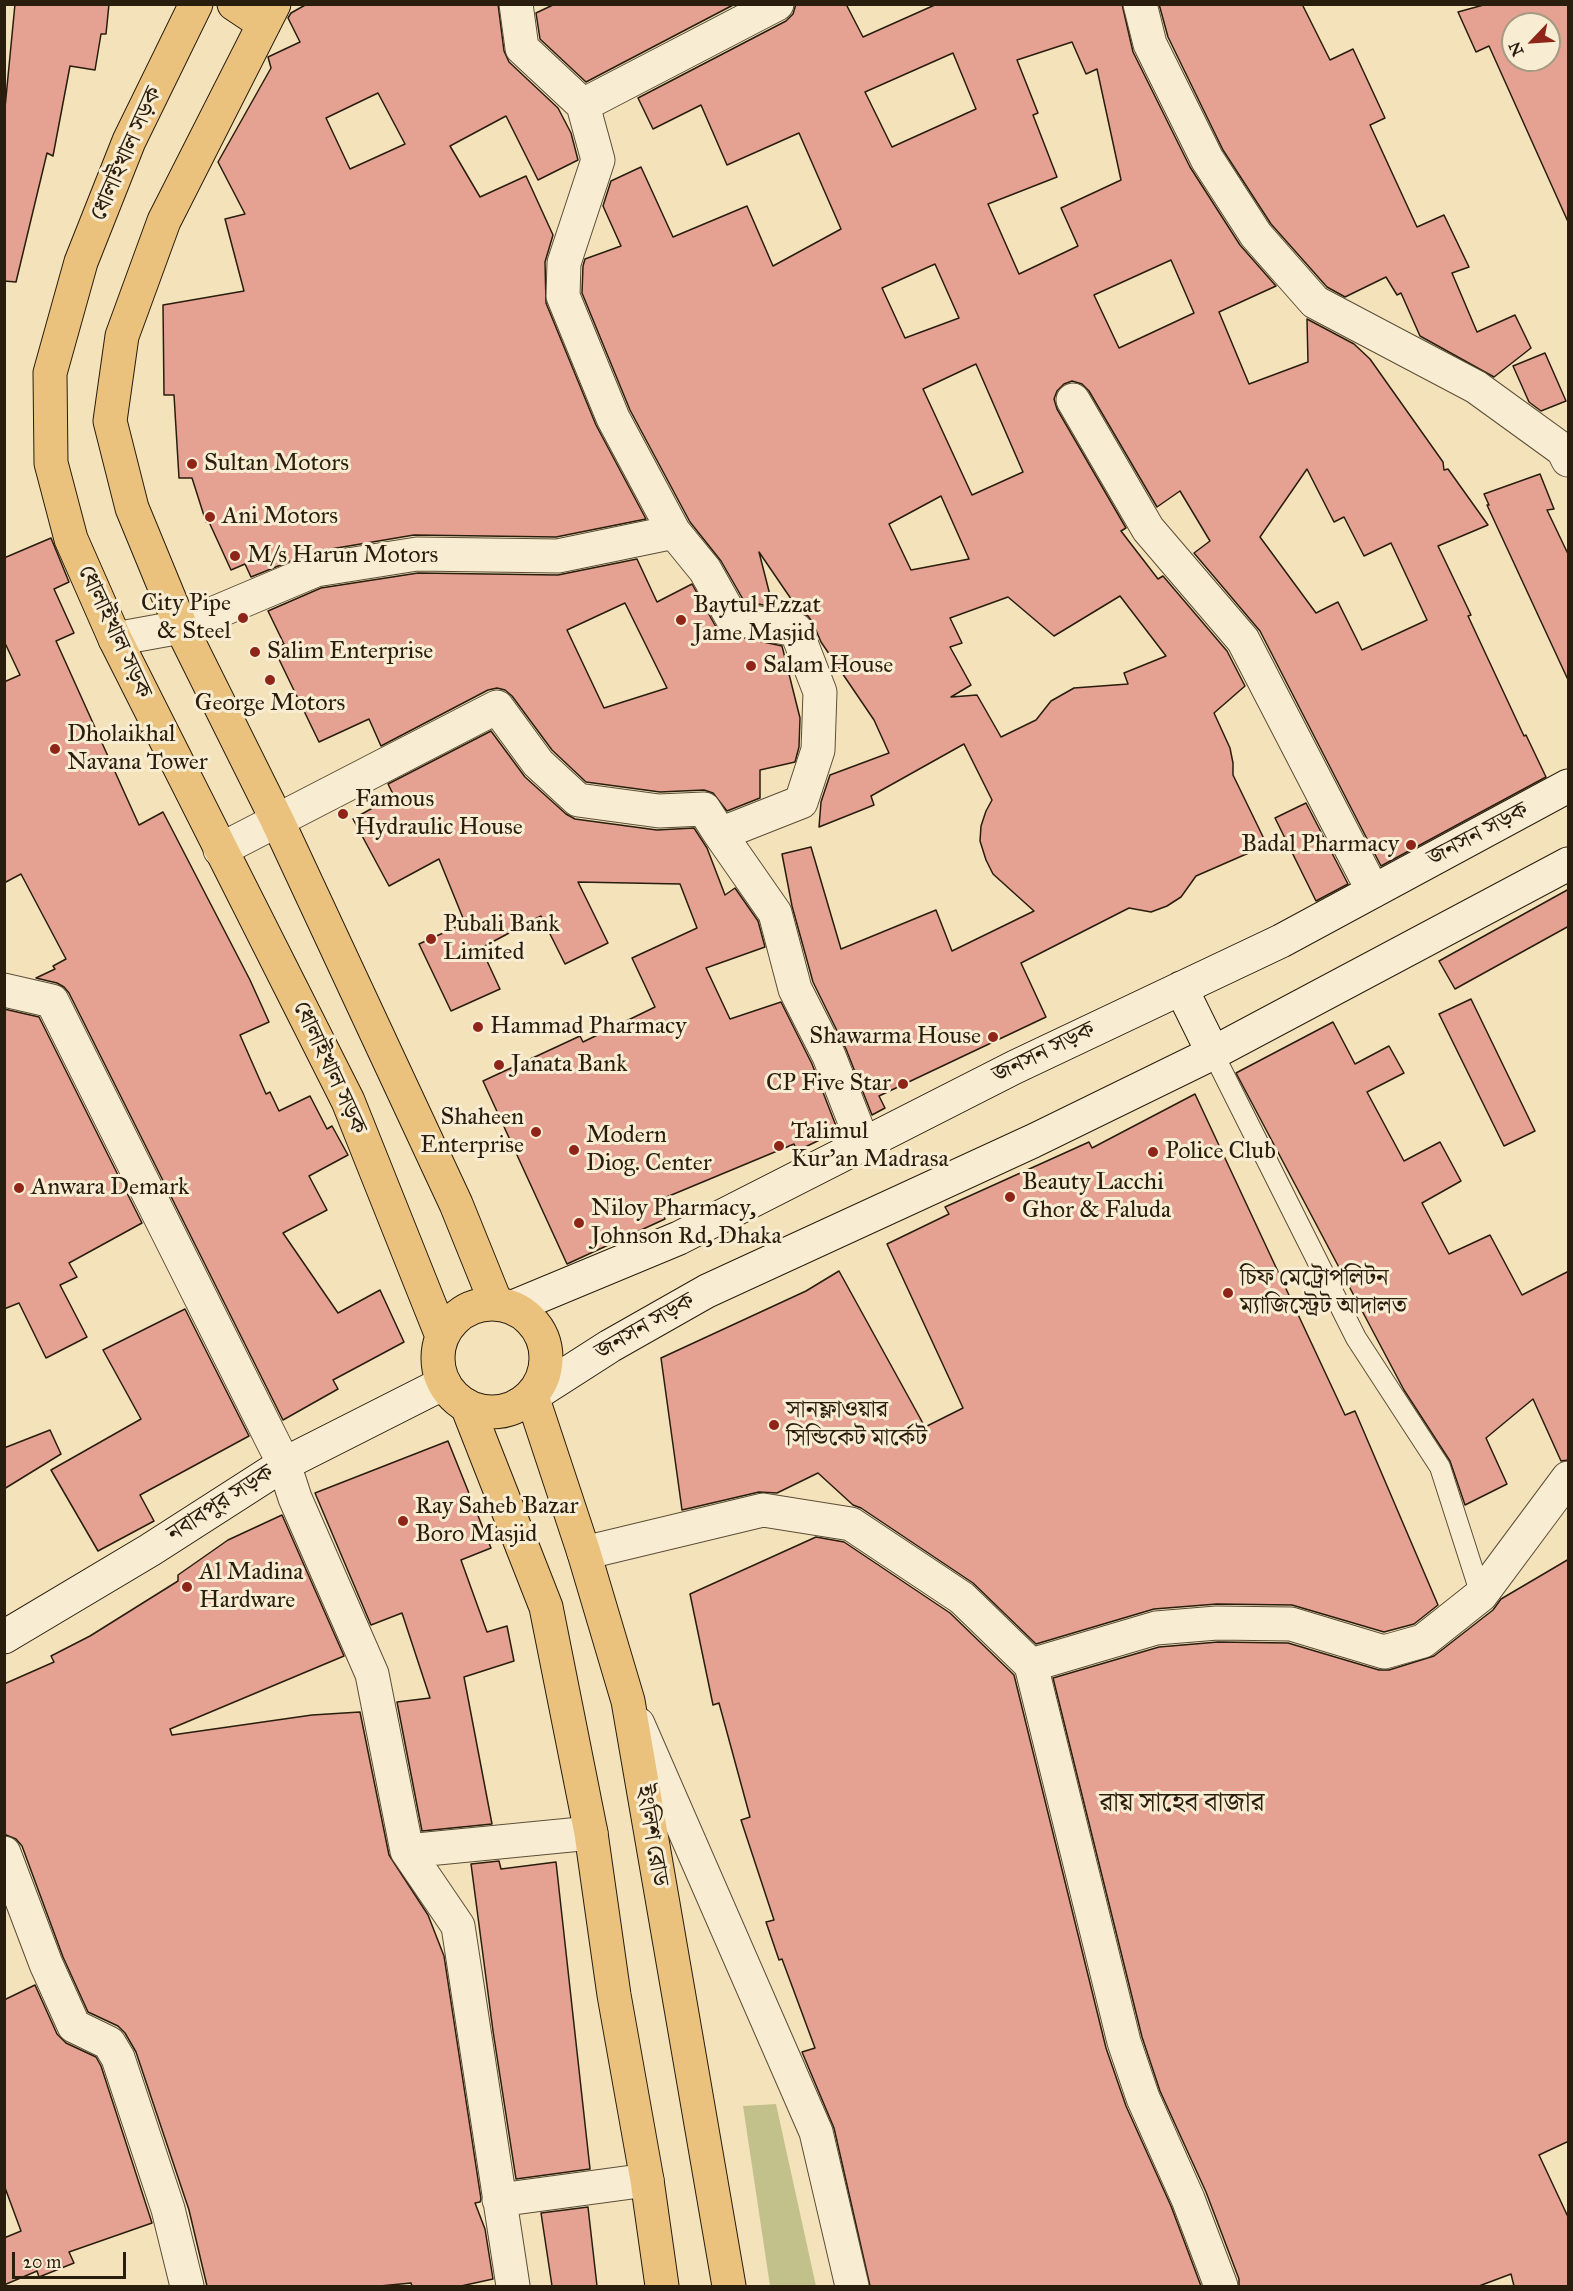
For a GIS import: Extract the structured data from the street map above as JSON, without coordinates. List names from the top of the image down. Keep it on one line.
{"streets":{"main road":["ধোলাইখাল সড়ক","ইংলিশ রোড"],"street":["জনসন সড়ক","নবাবপুর সড়ক"]},"crossings":[["ধোলাইখাল সড়ক","জনসন সড়ক"],["ধোলাইখাল সড়ক","নবাবপুর সড়ক"],["ধোলাইখাল সড়ক","ইংলিশ রোড"],["জনসন সড়ক","নবাবপুর সড়ক"],["জনসন সড়ক","ইংলিশ রোড"],["নবাবপুর সড়ক","ইংলিশ রোড"]],"districts":["রায় সাহেব বাজার"],"places":["Sultan Motors","Ani Motors","M/s Harun Motors","City Pipe & Steel","Baytul Ezzat Jame Masjid","Salim Enterprise","Salam House","George Motors","Dholaikhal Navana Tower","Famous Hydraulic House","Badal Pharmacy","Pubali Bank Limited","Hammad Pharmacy","Shawarma House","Janata Bank","CP Five Star","Shaheen Enterprise","Talimul Kur'an Madrasa","Modern Diog. Center","Police Club","Anwara Demark","Beauty Lacchi Ghor & Faluda","Niloy Pharmacy, Johnson Rd, Dhaka","চিফ মেট্রোপলিটন ম্যাজিস্ট্রেট আদালত","সানফ্লাওয়ার সিন্ডিকেট মার্কেট","Ray Saheb Bazar Boro Masjid","Al Madina Hardware"],"scale_bar":"20 m","north":"bottom left"}
